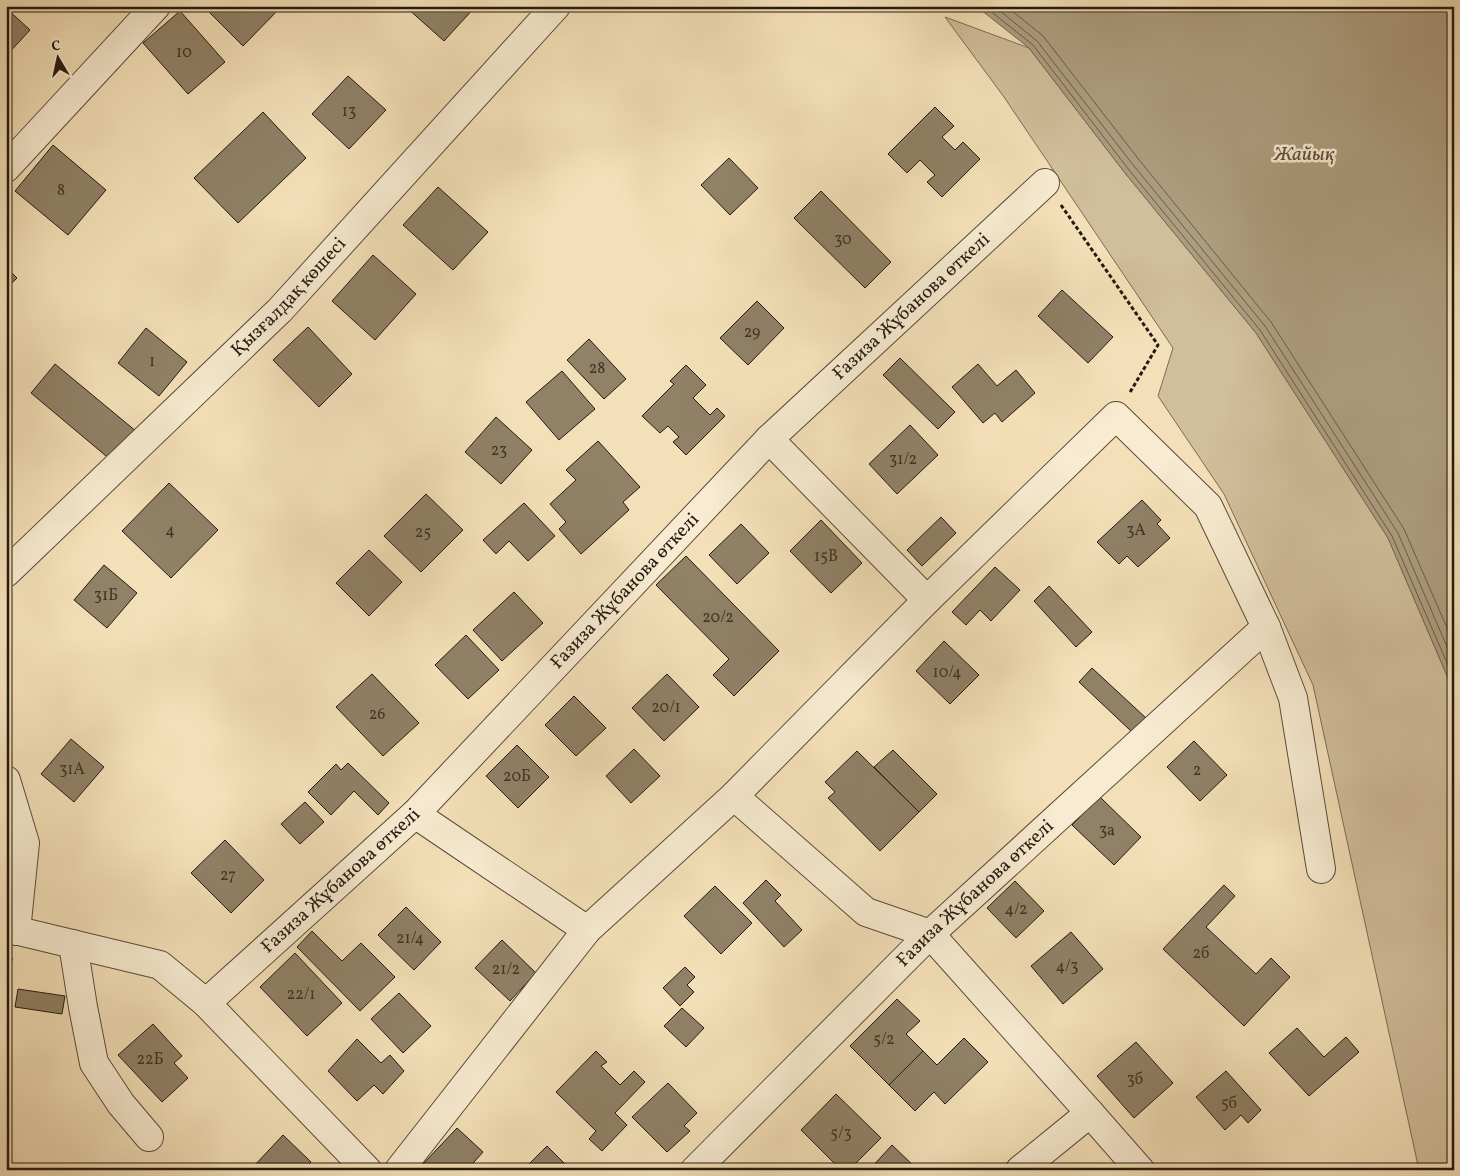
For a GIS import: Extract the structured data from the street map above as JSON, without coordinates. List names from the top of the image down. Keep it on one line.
{"streets":{"street":["Қызғалдақ көшесі","Ғазиза Жұбанова өткелі"]},"water":["Жайық"],"house_numbers":["10","13","8","30","29","1","28","23","31/2","4","3А","25","15В","31Б","20/2","10/4","20/1","26","31А","2","20Б","3а","27","4/2","21/4","2б","4/3","21/2","22/1","5/2","22Б","3б","5б","5/3"],"north":"top"}
